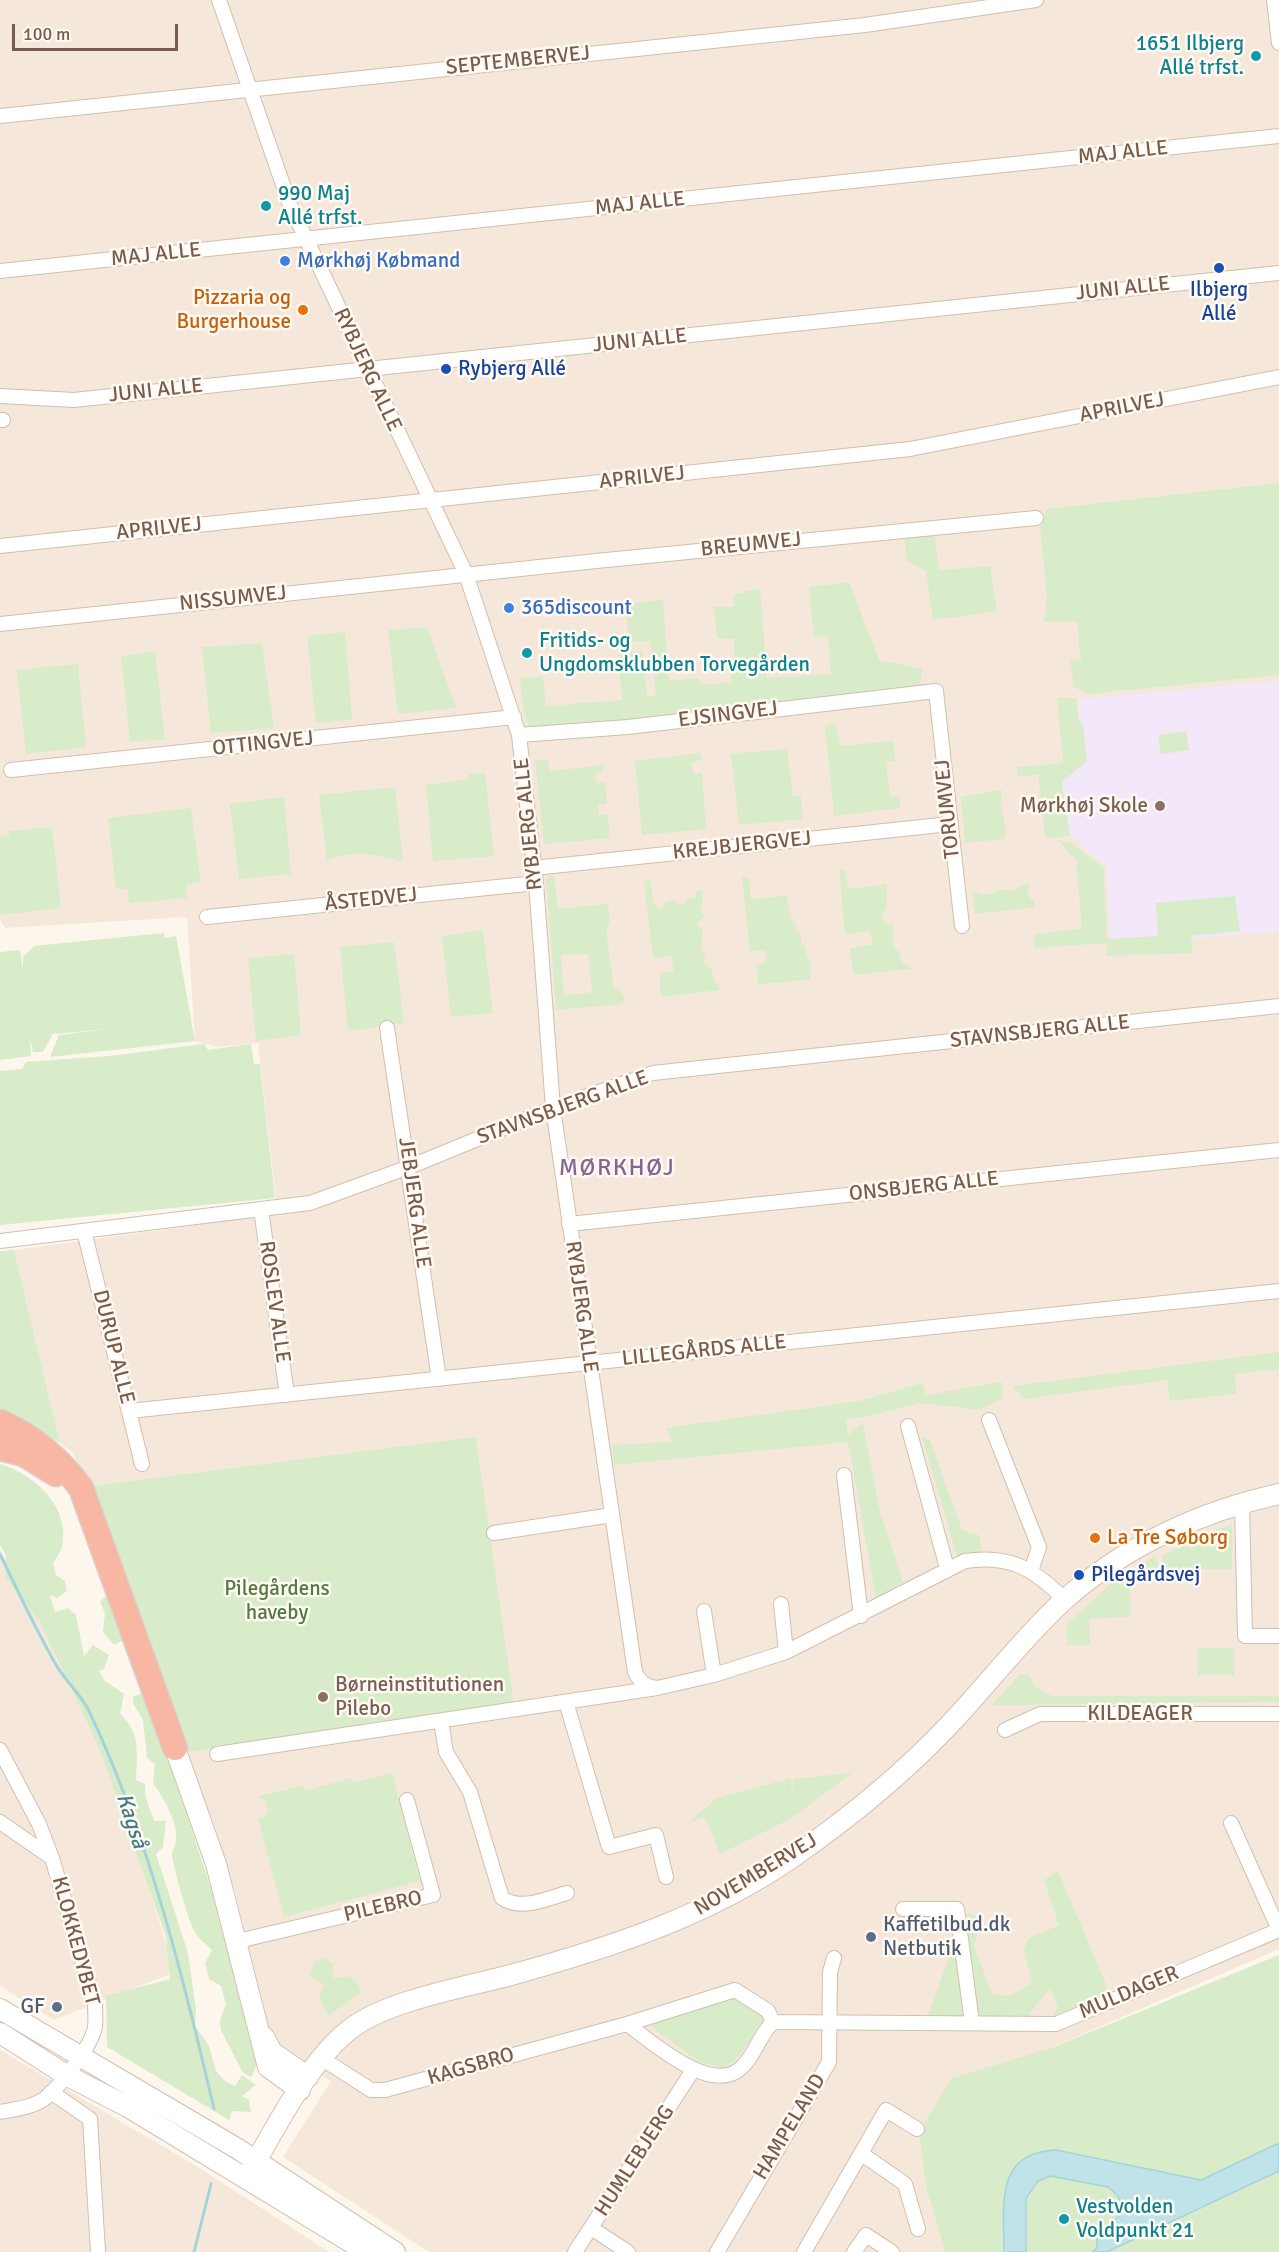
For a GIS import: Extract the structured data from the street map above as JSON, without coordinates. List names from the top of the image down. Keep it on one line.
{"streets":{"street":["SEPTEMBERVEJ","MAJ ALLE","JUNI ALLE","RYBJERG ALLE","APRILVEJ","BREUMVEJ","NISSUMVEJ","EJSINGVEJ","OTTINGVEJ","TORUMVEJ","KREJBJERGVEJ","ÅSTEDVEJ","STAVNSBJERG ALLE","ONSBJERG ALLE","JEBJERG ALLE","ROSLEV ALLE","DURUP ALLE","LILLEGÅRDS ALLE","KILDEAGER","NOVEMBERVEJ","PILEBRO","KLOKKEDYBET","MULDAGER","KAGSBRO","HAMPELAND","HUMLEBJERG"]},"crossings":[["SEPTEMBERVEJ","RYBJERG ALLE"],["MAJ ALLE","RYBJERG ALLE"],["JUNI ALLE","RYBJERG ALLE"],["RYBJERG ALLE","APRILVEJ"],["RYBJERG ALLE","BREUMVEJ"],["RYBJERG ALLE","NISSUMVEJ"],["RYBJERG ALLE","EJSINGVEJ"],["RYBJERG ALLE","OTTINGVEJ"],["RYBJERG ALLE","KREJBJERGVEJ"],["RYBJERG ALLE","ÅSTEDVEJ"],["RYBJERG ALLE","STAVNSBJERG ALLE"],["RYBJERG ALLE","ONSBJERG ALLE"],["RYBJERG ALLE","LILLEGÅRDS ALLE"],["BREUMVEJ","NISSUMVEJ"],["EJSINGVEJ","TORUMVEJ"],["TORUMVEJ","KREJBJERGVEJ"],["STAVNSBJERG ALLE","JEBJERG ALLE"],["STAVNSBJERG ALLE","ROSLEV ALLE"],["STAVNSBJERG ALLE","DURUP ALLE"],["JEBJERG ALLE","LILLEGÅRDS ALLE"],["ROSLEV ALLE","LILLEGÅRDS ALLE"],["DURUP ALLE","LILLEGÅRDS ALLE"],["NOVEMBERVEJ","KAGSBRO"],["MULDAGER","KAGSBRO"],["MULDAGER","HAMPELAND"]],"districts":["MØRKHØJ"],"water":["Kagså"],"parks":["Pilegårdens haveby"],"places":["1651 Ilbjerg Allé trfst.","990 Maj Allé trfst.","Mørkhøj Købmand","Ilbjerg Allé","Pizzaria og Burgerhouse","Rybjerg Allé","365discount","Fritids- og Ungdomsklubben Torvegården","Mørkhøj Skole","La Tre Søborg","Pilegårdsvej","Børneinstitutionen Pilebo","Kaffetilbud.dk Netbutik","GF","Vestvolden Voldpunkt 21"],"scale_bar":"100 m"}
